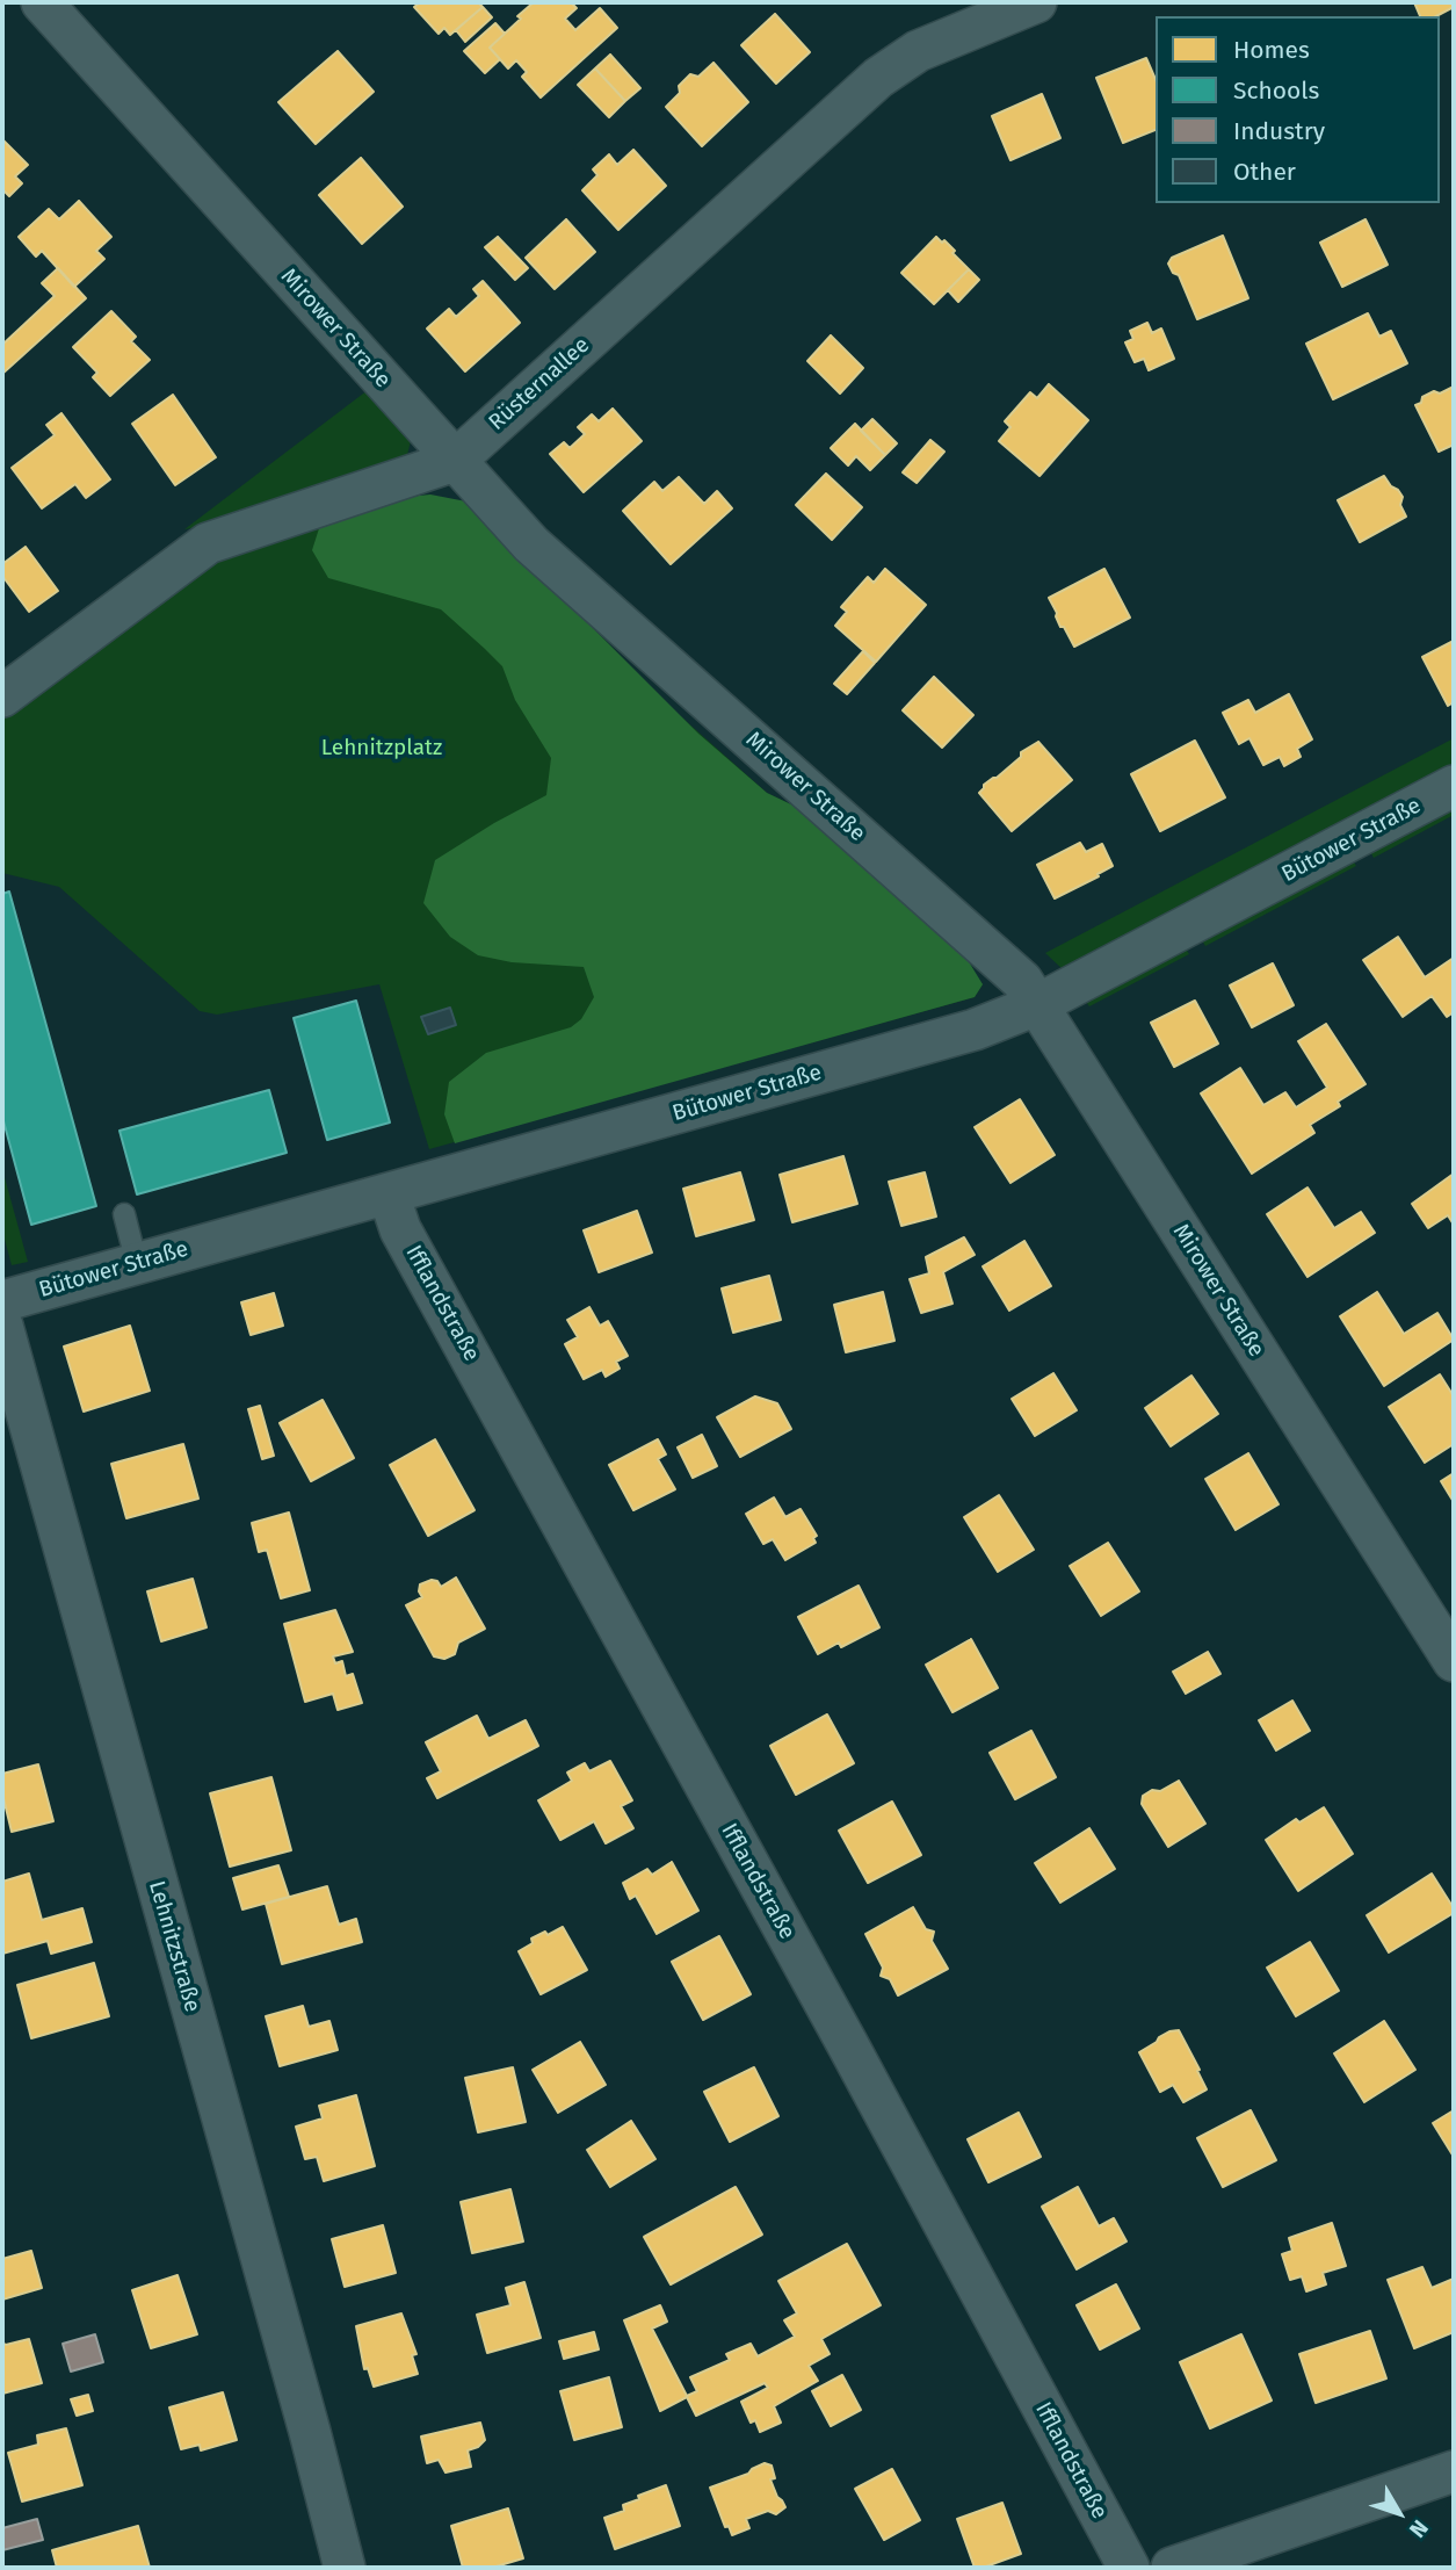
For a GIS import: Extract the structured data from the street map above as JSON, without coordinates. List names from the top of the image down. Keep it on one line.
{"streets":{"street":["Mirower Straße","Rüsternallee","Bütower Straße","Ifflandstraße","Lehnitzstraße"]},"crossings":[["Mirower Straße","Rüsternallee"],["Mirower Straße","Bütower Straße"],["Bütower Straße","Ifflandstraße"]],"parks":["Lehnitzplatz"],"legend":["Homes","Schools","Industry","Other"],"north":"bottom right"}
